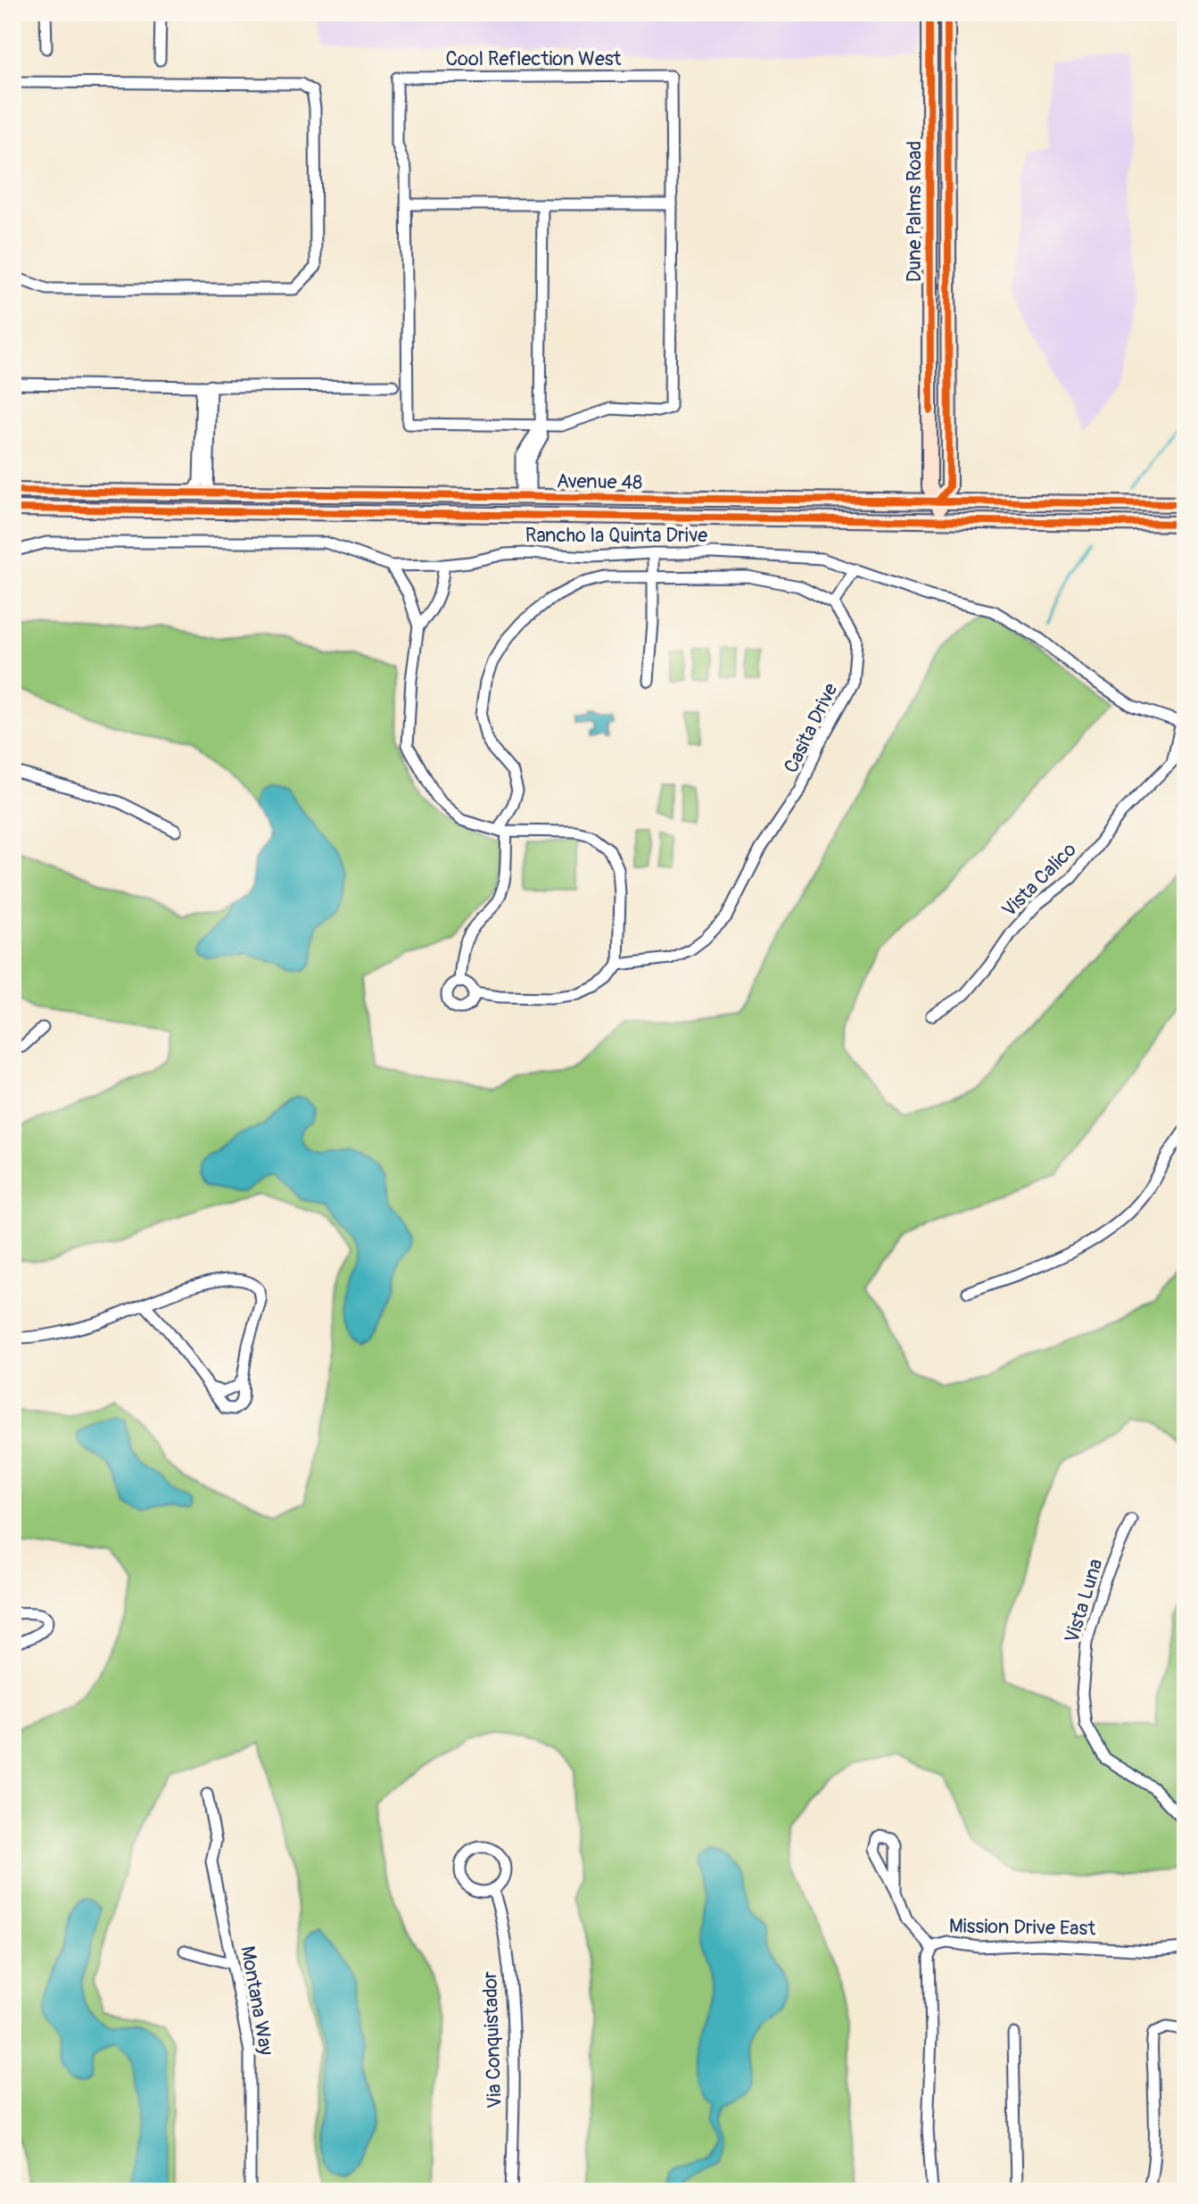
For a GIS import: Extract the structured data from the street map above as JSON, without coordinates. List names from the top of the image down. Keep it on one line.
{"streets":{"main road":["Dune Palms Road","Avenue 48"],"street":["Cool Reflection West","Rancho la Quinta Drive","Casita Drive","Vista Calico","Vista Luna","Mission Drive East","Montana Way","Via Conquistador"]},"crossings":[["Dune Palms Road","Avenue 48"],["Rancho la Quinta Drive","Vista Calico"]]}
